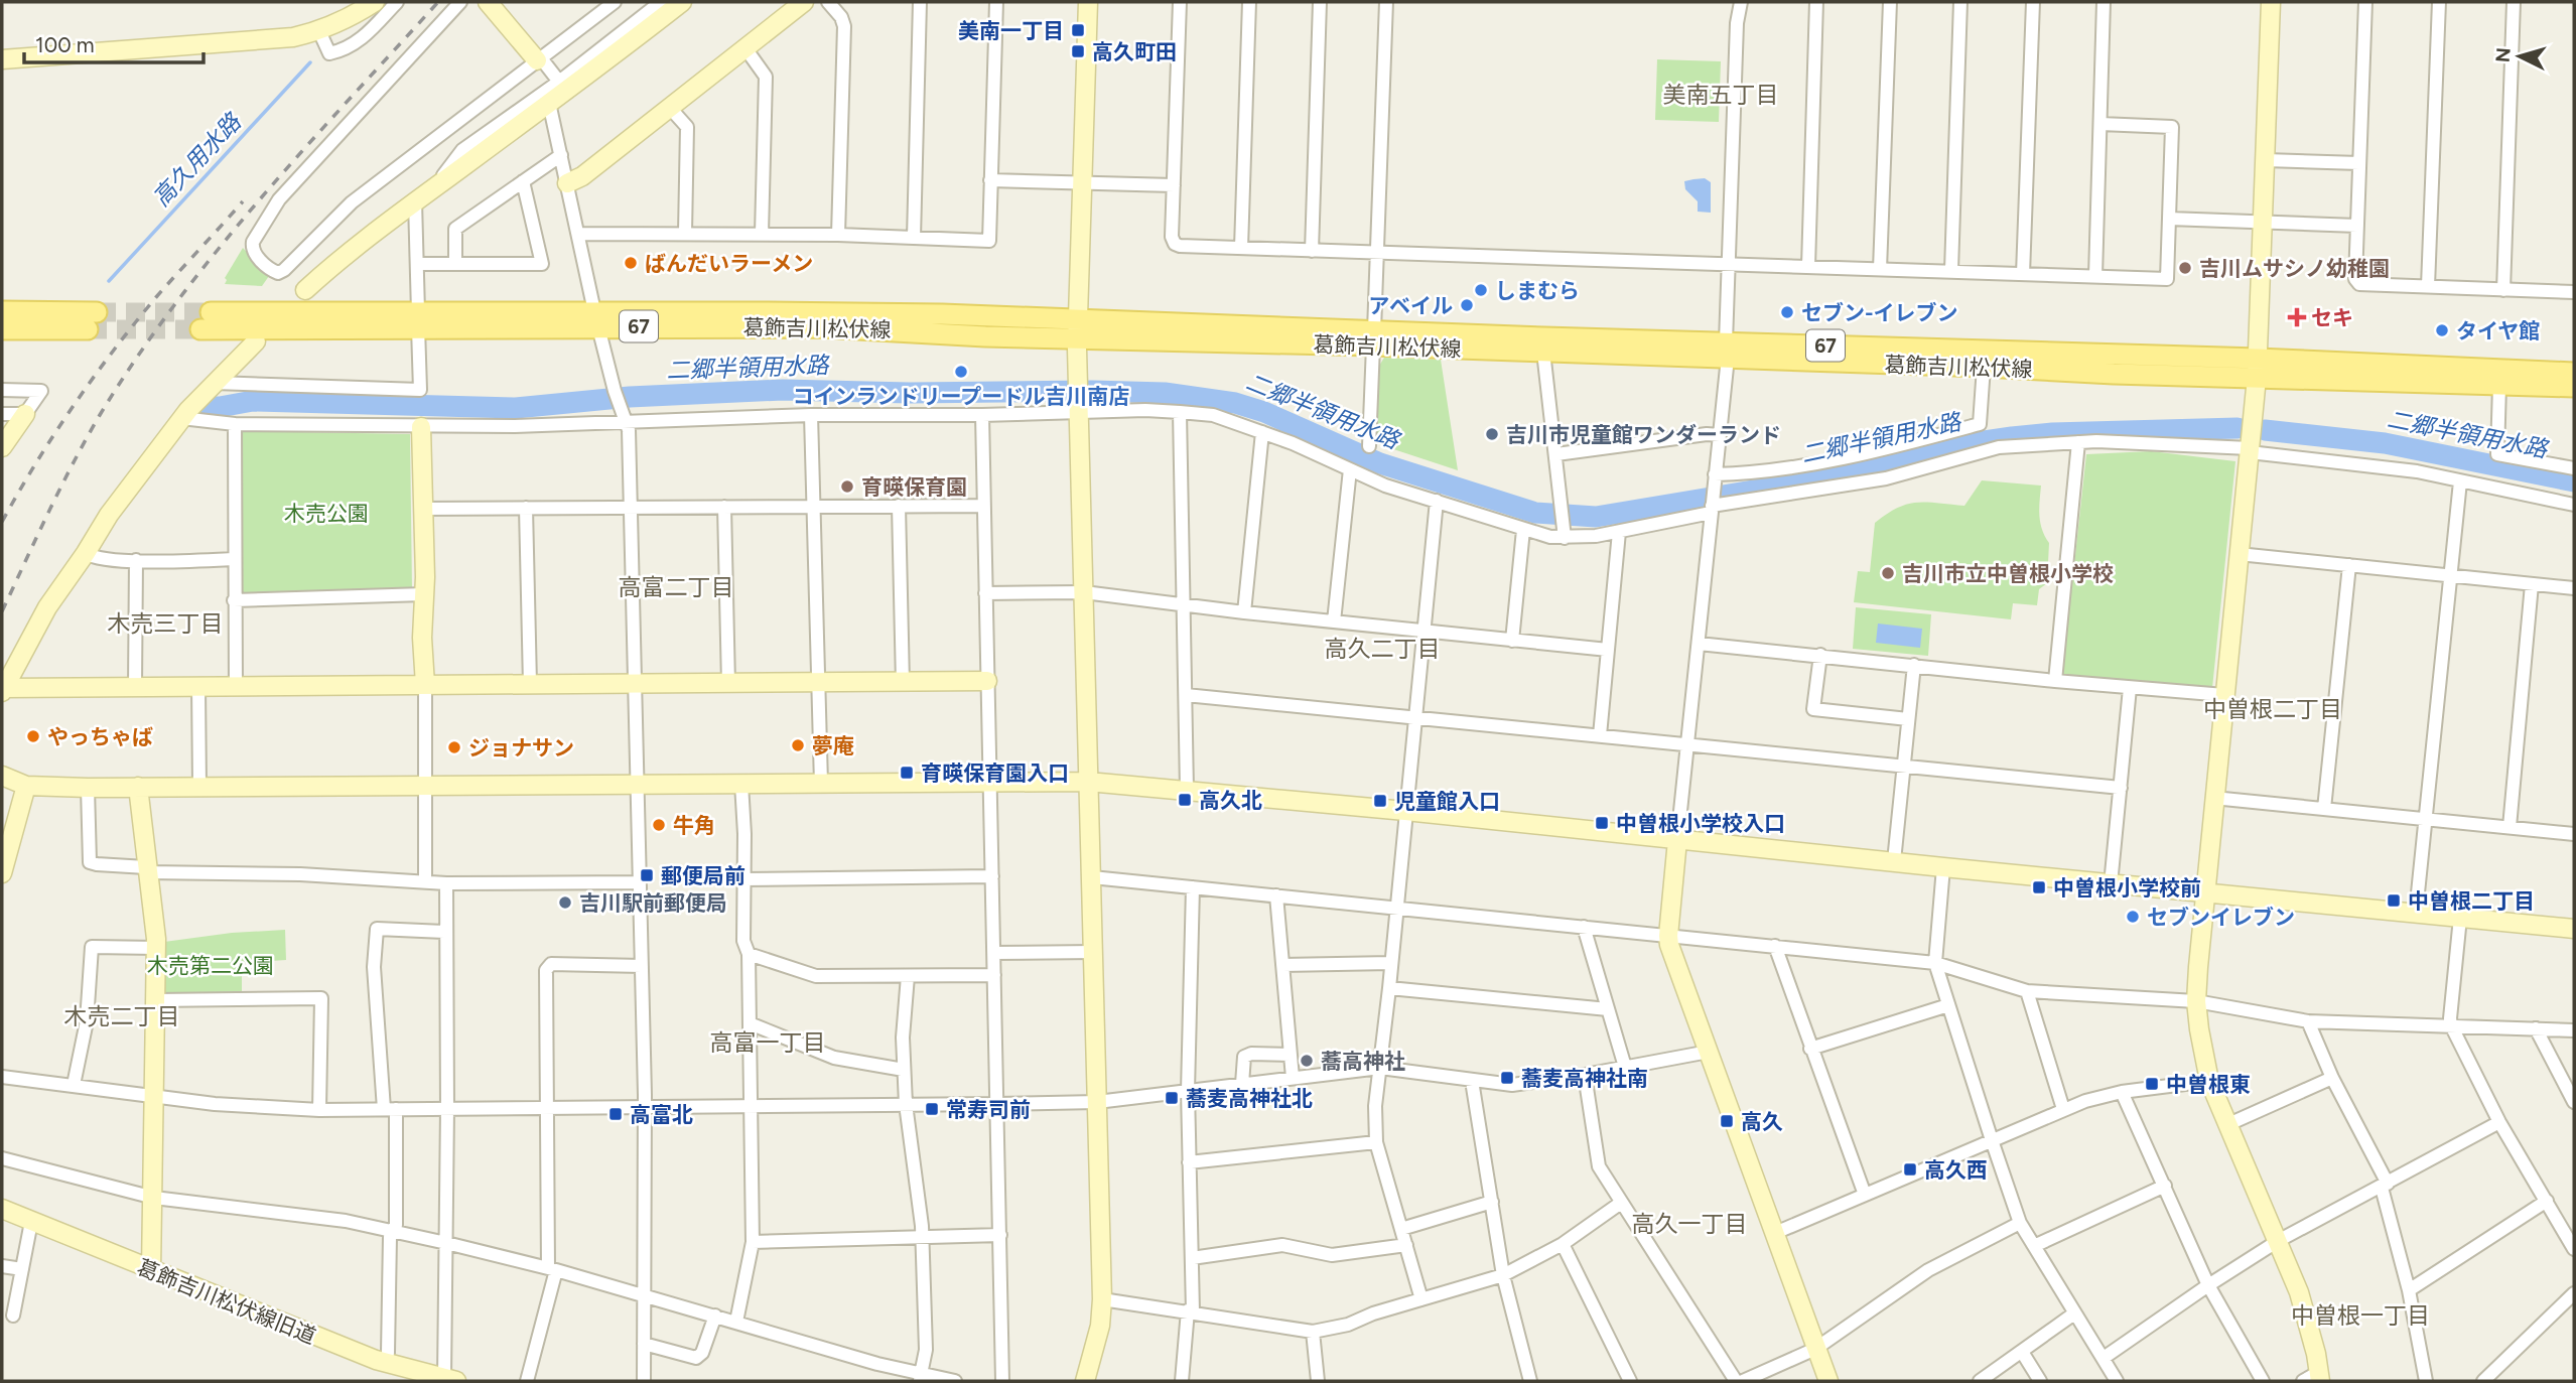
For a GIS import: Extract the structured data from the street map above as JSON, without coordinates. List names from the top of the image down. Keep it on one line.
{"streets":{"main road":["67","葛飾吉川松伏線"],"street":["葛飾吉川松伏線旧道"]},"districts":["美南五丁目","高富二丁目","木売三丁目","高久二丁目","中曽根二丁目","木売二丁目","高富一丁目","高久一丁目","中曽根一丁目"],"water":["高久用水路","二郷半領用水路"],"parks":["木売公園","木売第二公園"],"places":{"transit":["美南一丁目","高久町田","育暎保育園入口","高久北","児童館入口","中曽根小学校入口","郵便局前","中曽根小学校前","中曽根二丁目","蕎麦高神社南","中曽根東","蕎麦高神社北","常寿司前","高富北","高久","高久西"],"other":["ばんだいラーメン","吉川ムサシノ幼稚園","しまむら","アベイル","セブン-イレブン","タイヤ館","コインランドリープードル吉川南店","吉川市児童館ワンダーランド","育暎保育園","吉川市立中曽根小学校","やっちゃば","夢庵","ジョナサン","牛角","吉川駅前郵便局","セブンイレブン","蕎高神社"],"health":["セキ"]},"scale_bar":"100 m","north":"left"}
